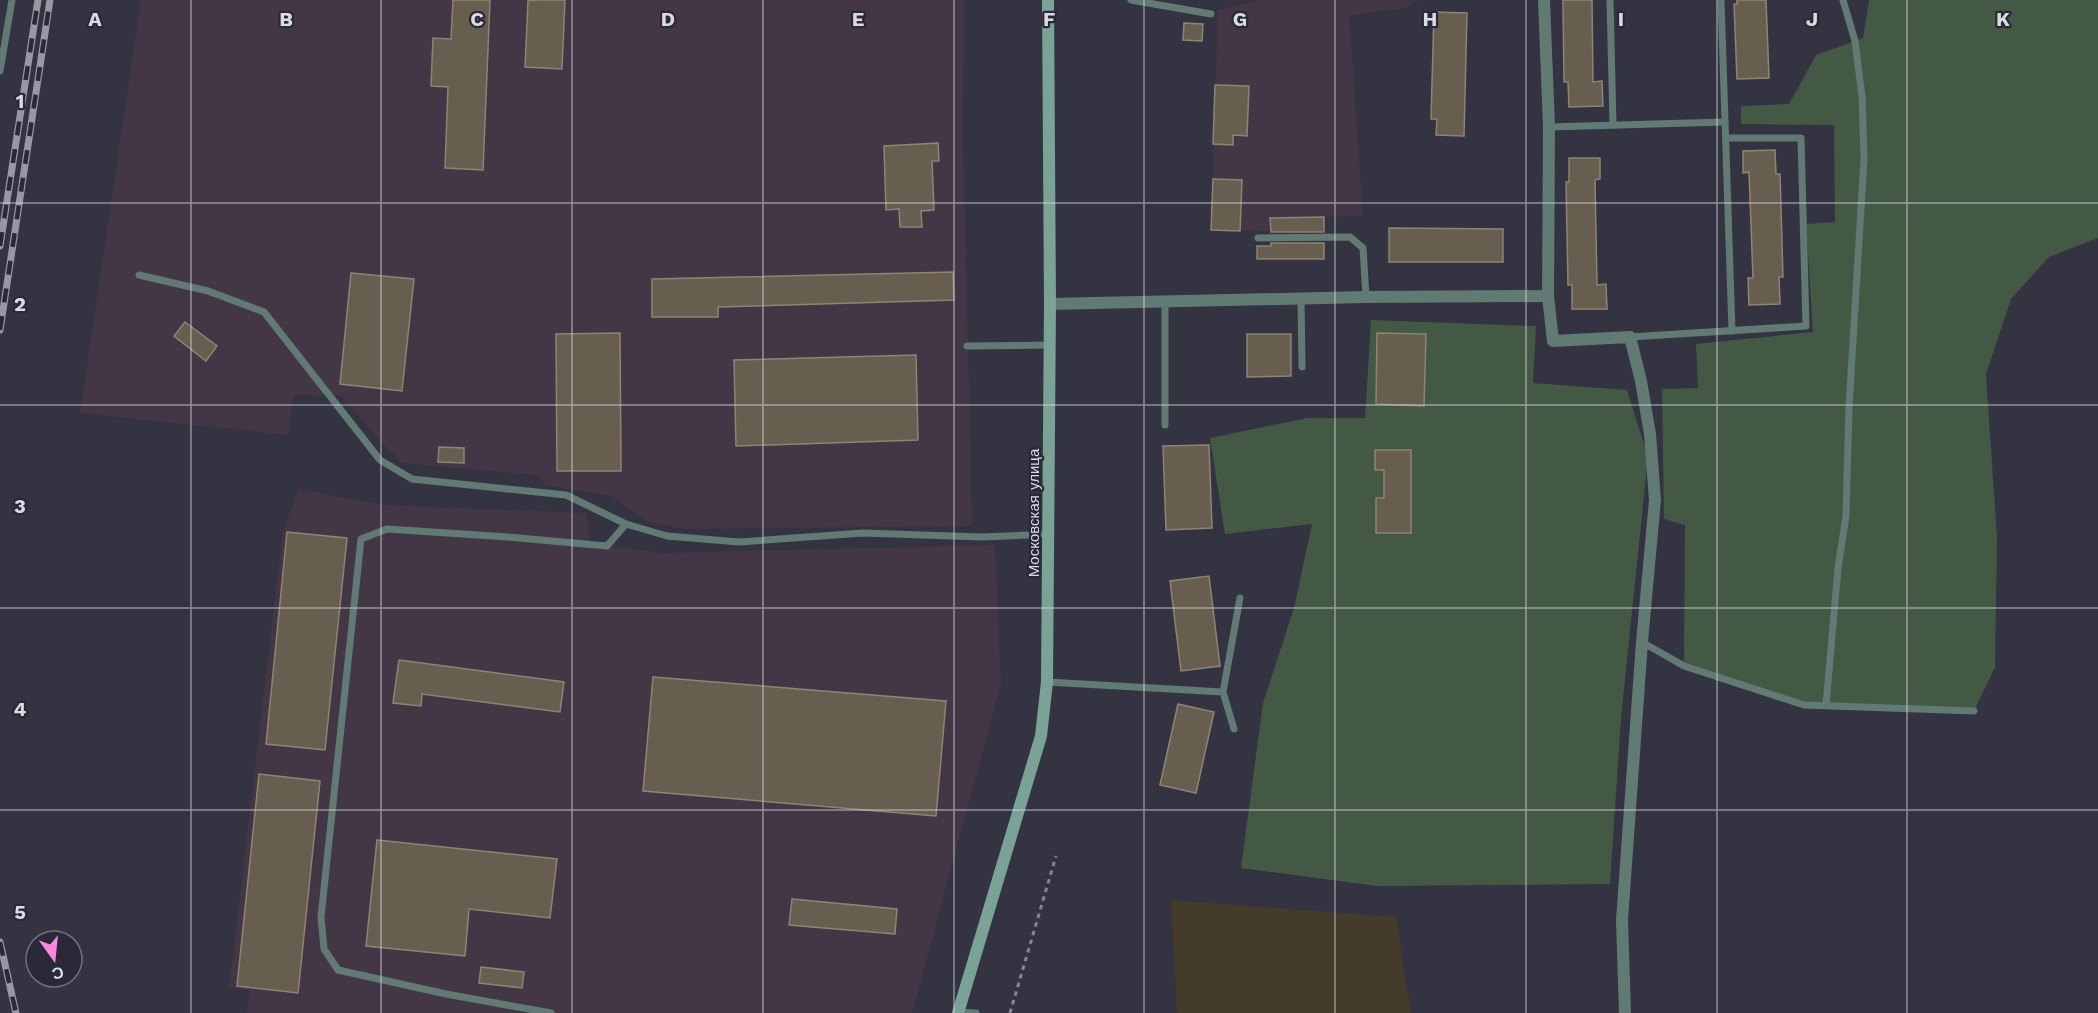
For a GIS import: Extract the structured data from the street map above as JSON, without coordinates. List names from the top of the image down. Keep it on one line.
{"streets":{"main road":["Московская улица"]},"north":"bottom","grid":{"columns":["A","B","C","D","E","F","G","H","I","J","K"],"rows":["1","2","3","4","5"]}}
